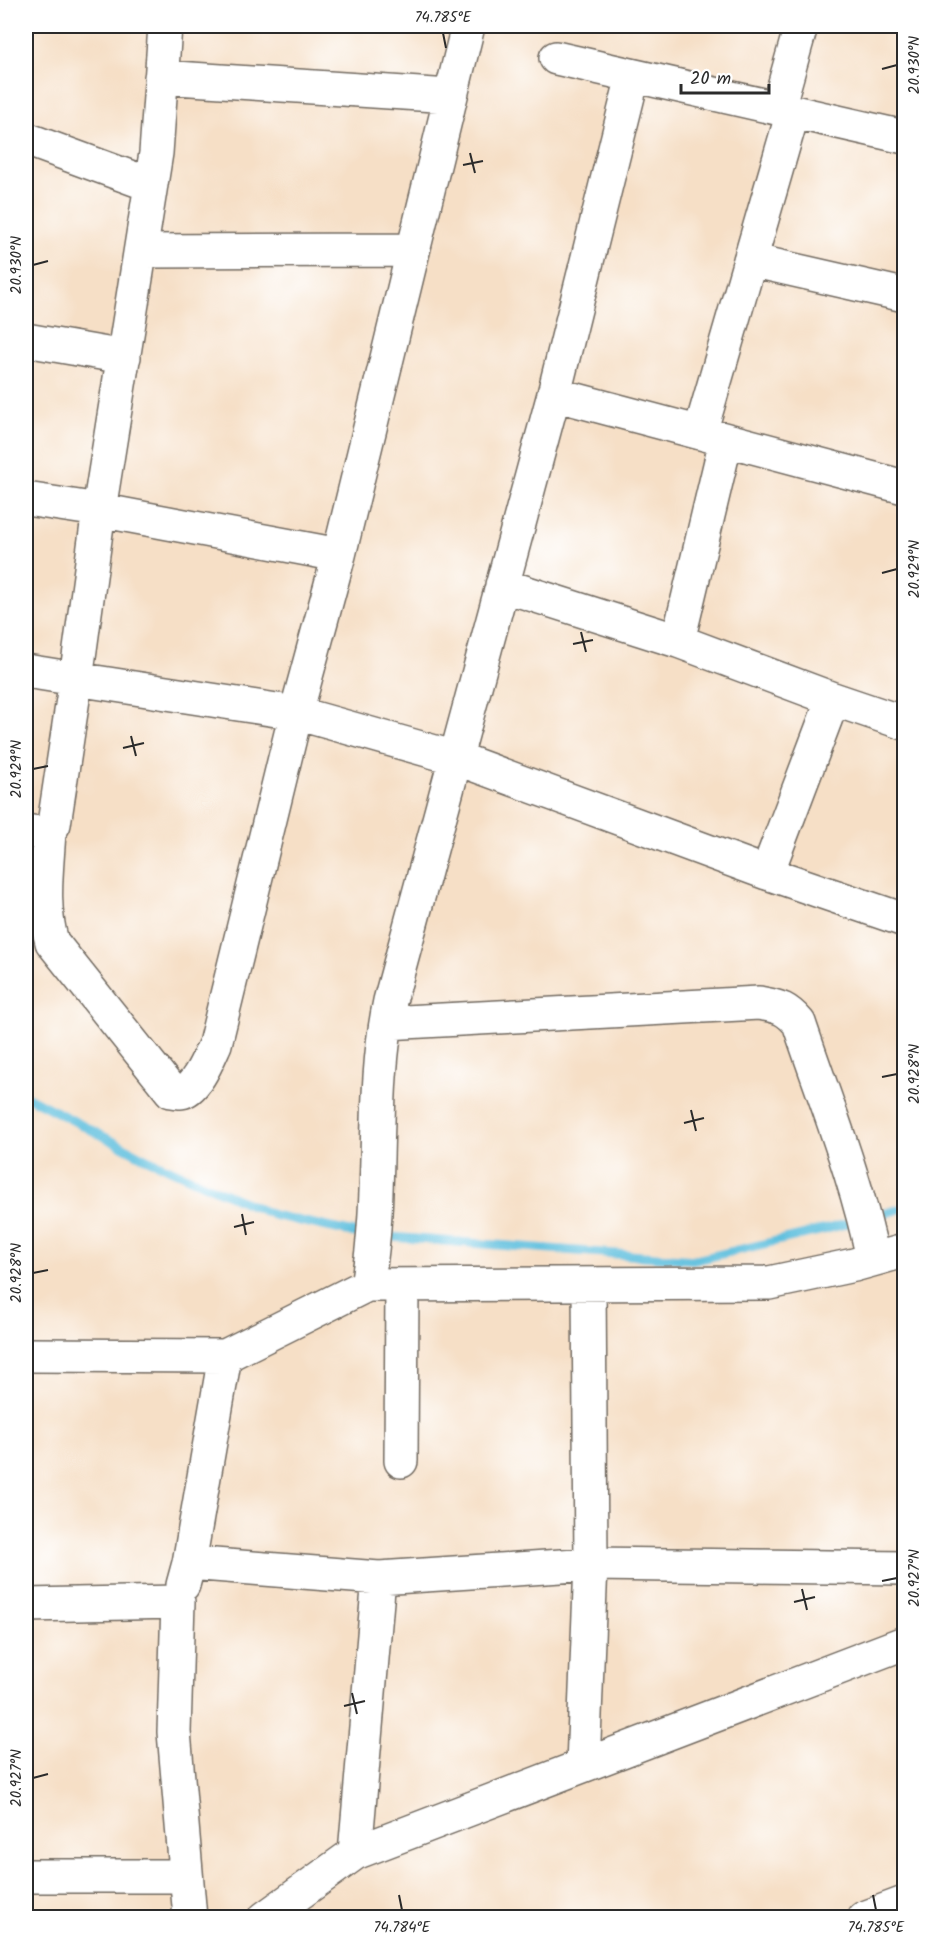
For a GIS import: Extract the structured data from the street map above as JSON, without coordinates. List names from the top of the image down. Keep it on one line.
{"scale_bar":"20 m","coordinates":["74.785°E","20.930°N","20.929°N","20.928°N","20.927°N","74.784°E"]}
